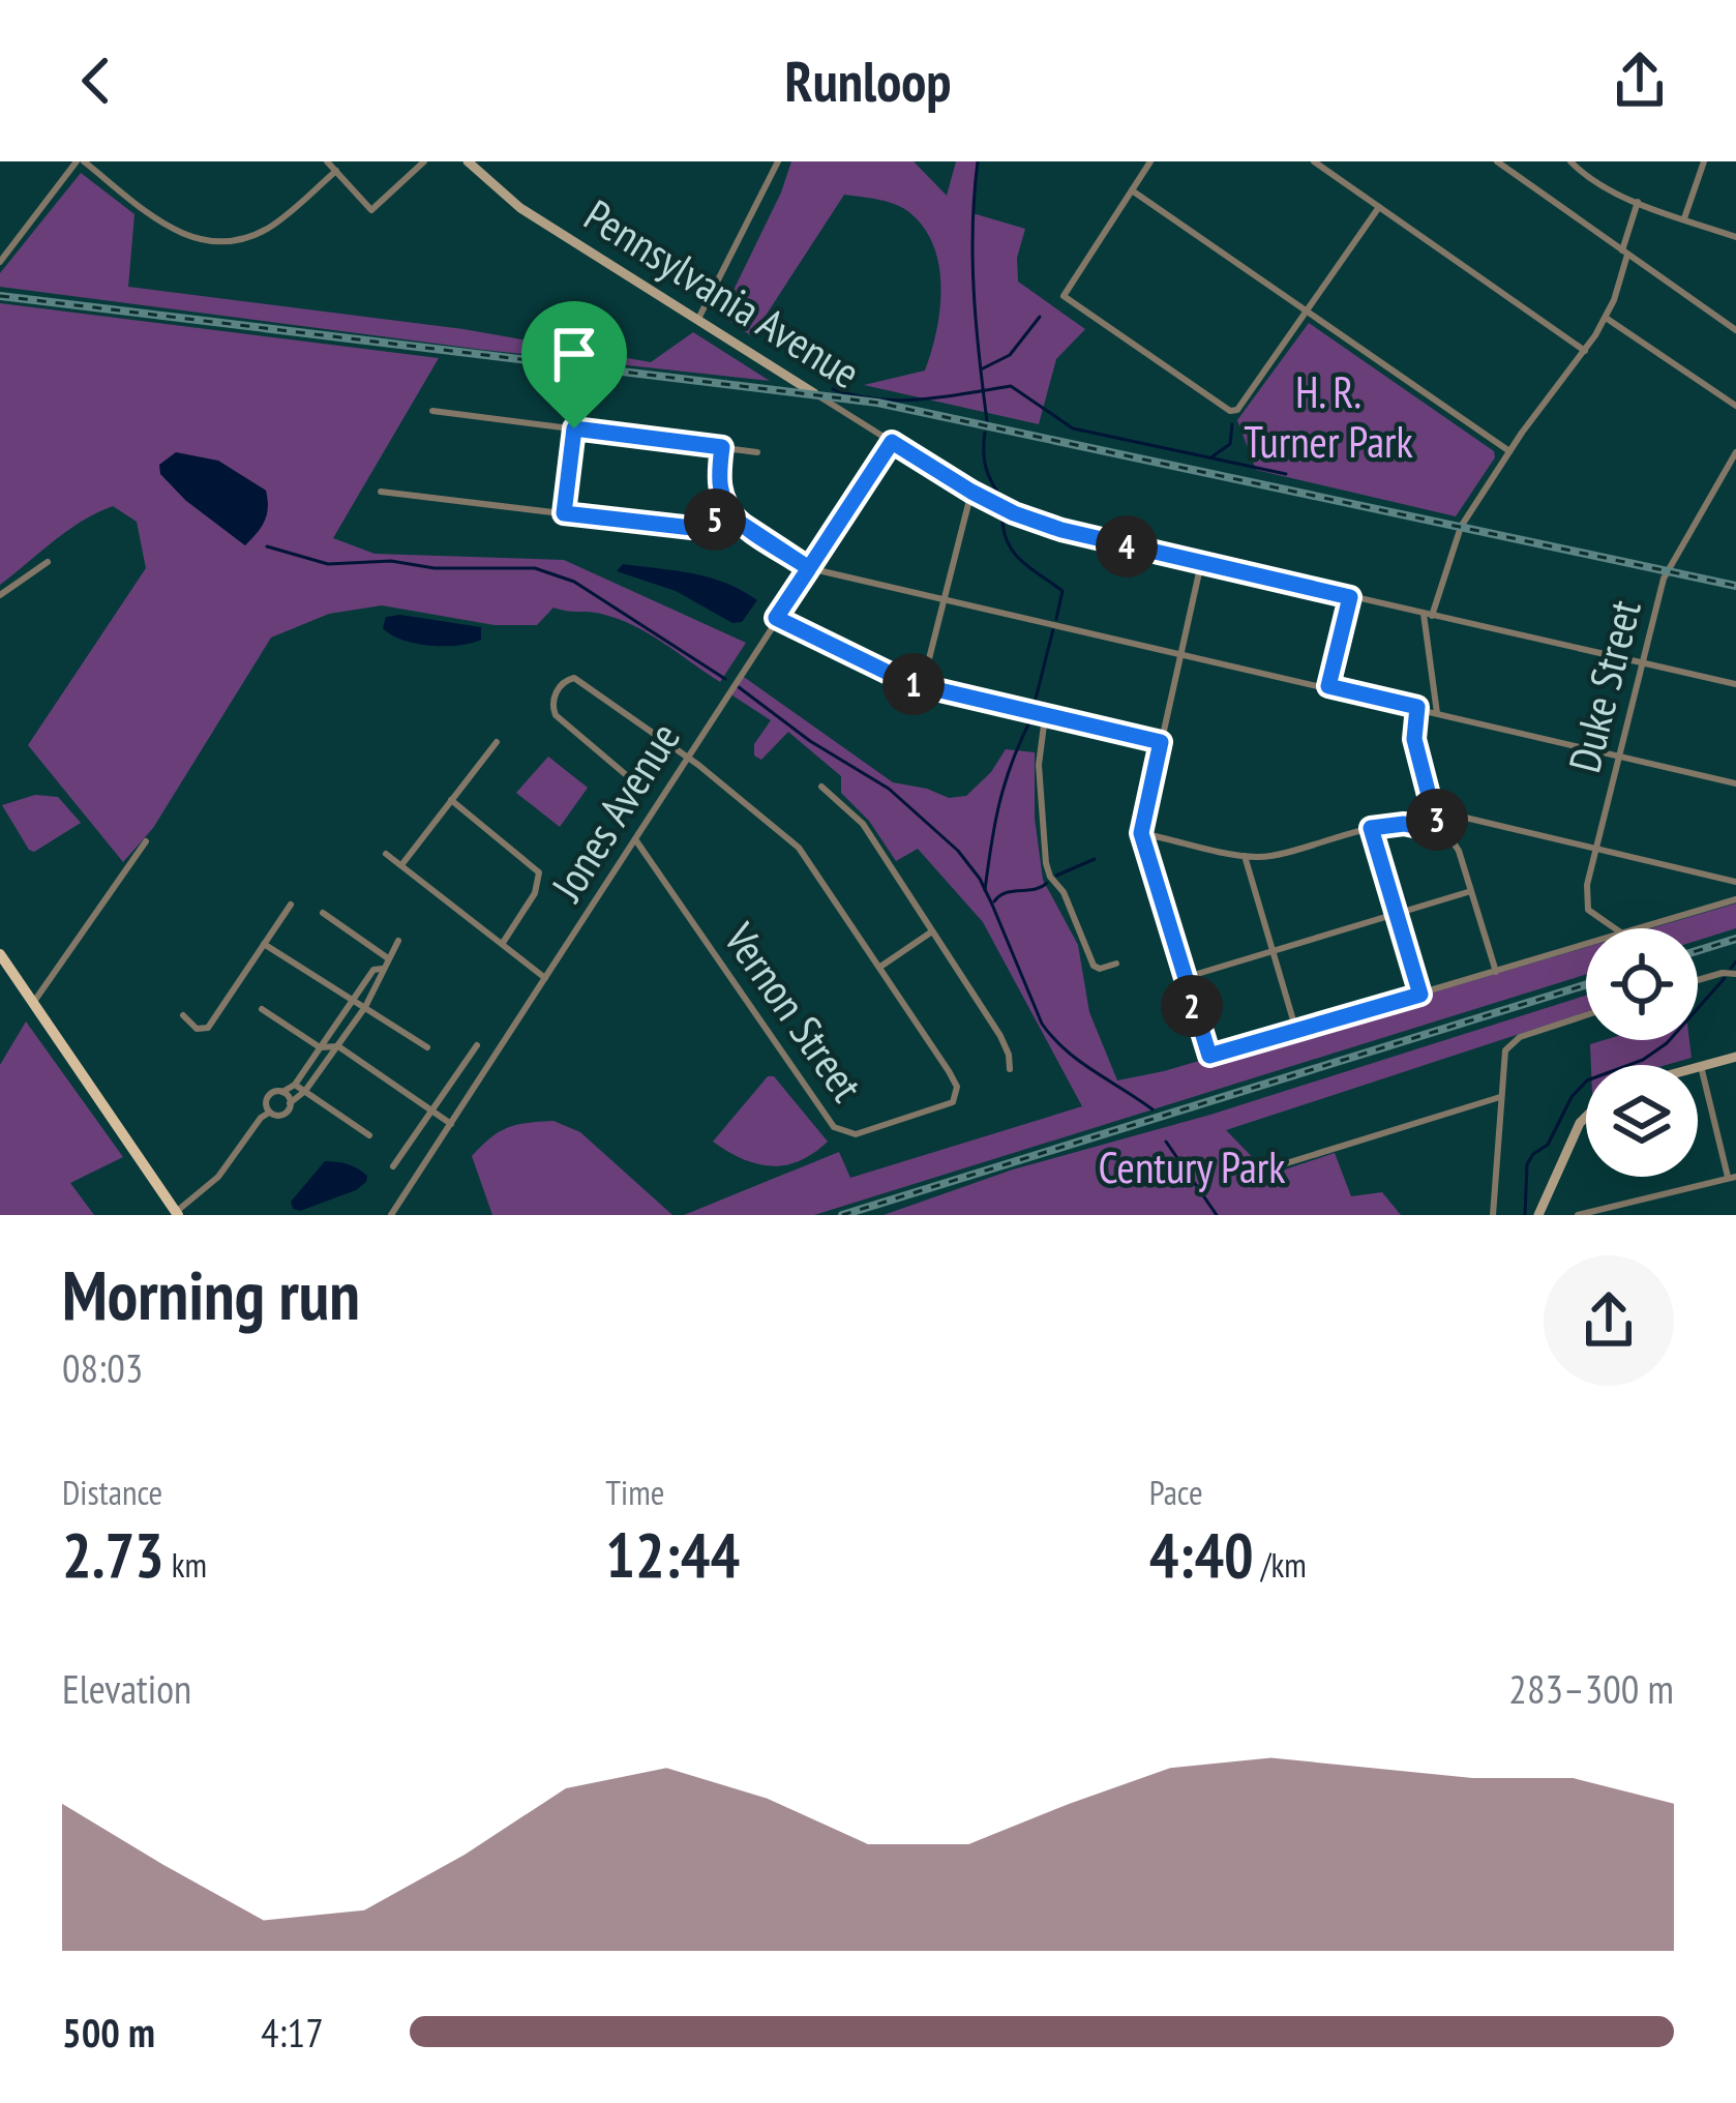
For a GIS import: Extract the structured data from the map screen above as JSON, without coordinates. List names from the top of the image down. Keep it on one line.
{"streets":{"street":["Pennsylvania Avenue","Duke Street","Jones Avenue","Vernon Street"]},"crossings":[["Pennsylvania Avenue","Duke Street"],["Pennsylvania Avenue","Jones Avenue"],["Jones Avenue","Vernon Street"]],"parks":["H. R. Turner Park","Century Park"],"page":{"header":"Runloop","pins":["5","4","1","3","2"],"heading":["Morning run","08:03"],"stats":[["Distance","2.73 km"],["Time","12:44"],["Pace","4:40 /km"]],"chart":["Elevation","283–300 m"],"list":[{"name":"500 m","note":"4:17"}]}}
